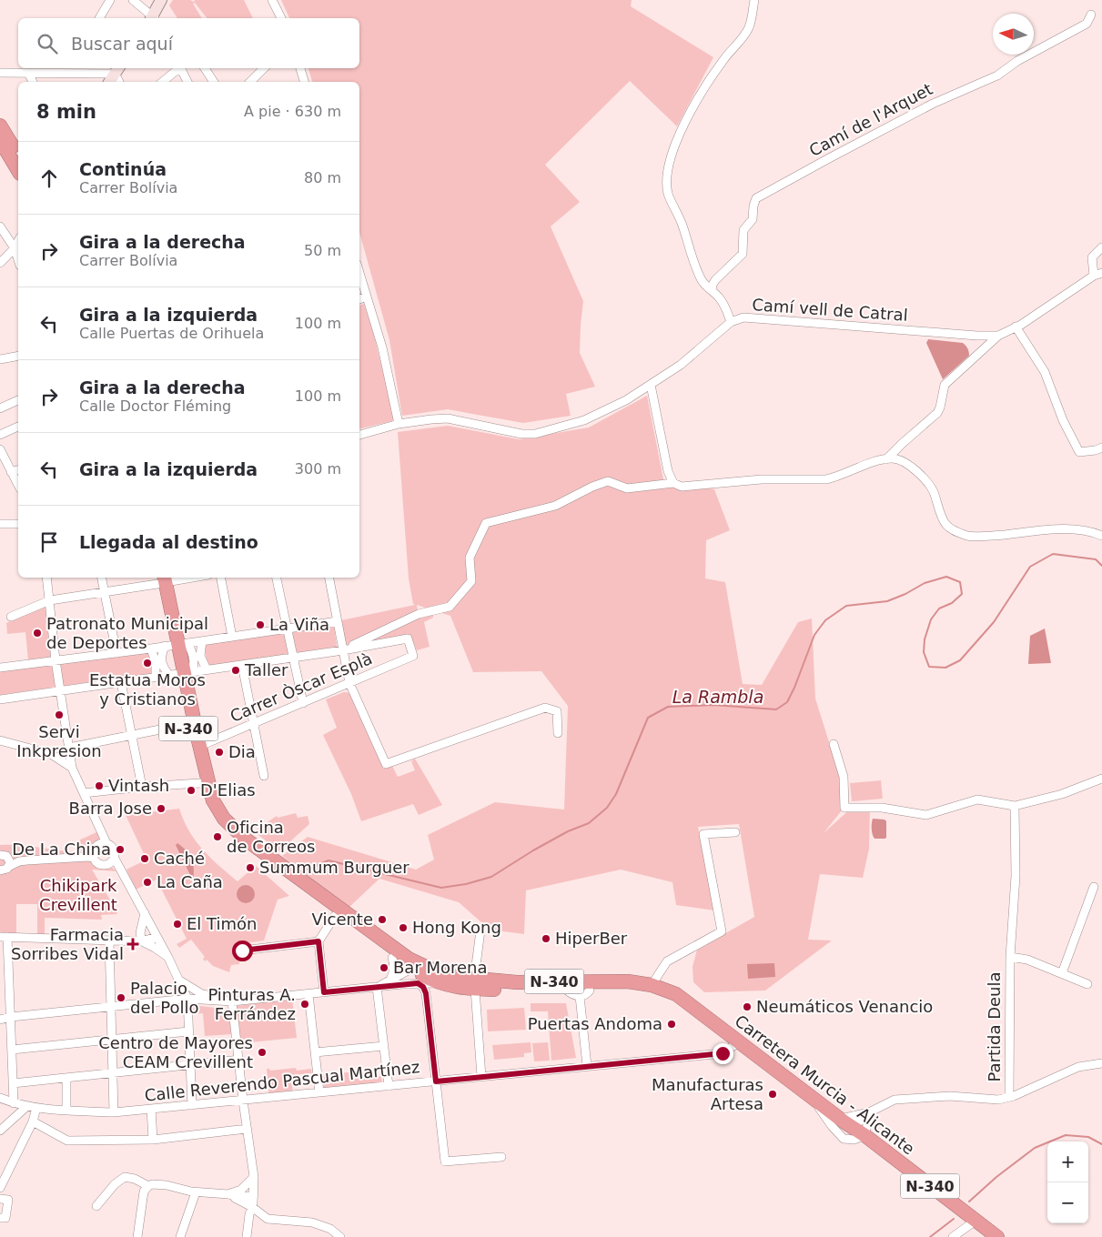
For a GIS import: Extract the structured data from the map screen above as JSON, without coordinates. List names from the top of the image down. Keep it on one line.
{"streets":{"highway":["N-340","Carretera Murcia - Alicante"],"street":["Camí de l'Arquet","Camí vell de Catral","Carrer Òscar Esplà","Partida Deula","Calle Reverendo Pascual Martínez"]},"crossings":[["Carrer Òscar Esplà","N-340"],["N-340","Carretera Murcia - Alicante"],["Partida Deula","Carretera Murcia - Alicante"],["Calle Reverendo Pascual Martínez","Carretera Murcia - Alicante"]],"water":["La Rambla"],"parks":["Chikipark Crevillent"],"places":{"other":["La Viña","Patronato Municipal de Deportes","Estatua Moros y Cristianos","Taller","Servi Inkpresion","Dia","Vintash","D'Elias","Barra Jose","Oficina de Correos","De La China","Caché","Summum Burguer","La Caña","Vicente","El Timón","Hong Kong","HiperBer","Bar Morena","Palacio del Pollo","Pinturas A. Ferrández","Neumáticos Venancio","Puertas Andoma","Centro de Mayores CEAM Crevillent","Manufacturas Artesa"],"health":["Farmacia Sorribes Vidal"]},"north":"left","page":{"search":"Buscar aquí","heading":["8 min","A pie · 630 m"],"list":[["Continúa","Carrer Bolívia","80 m"],["Gira a la derecha","Carrer Bolívia","50 m"],["Gira a la izquierda","Calle Puertas de Orihuela","100 m"],["Gira a la derecha","Calle Doctor Fléming","100 m"],["Gira a la izquierda","300 m"],"Llegada al destino"],"map_buttons":["+","−"]}}
